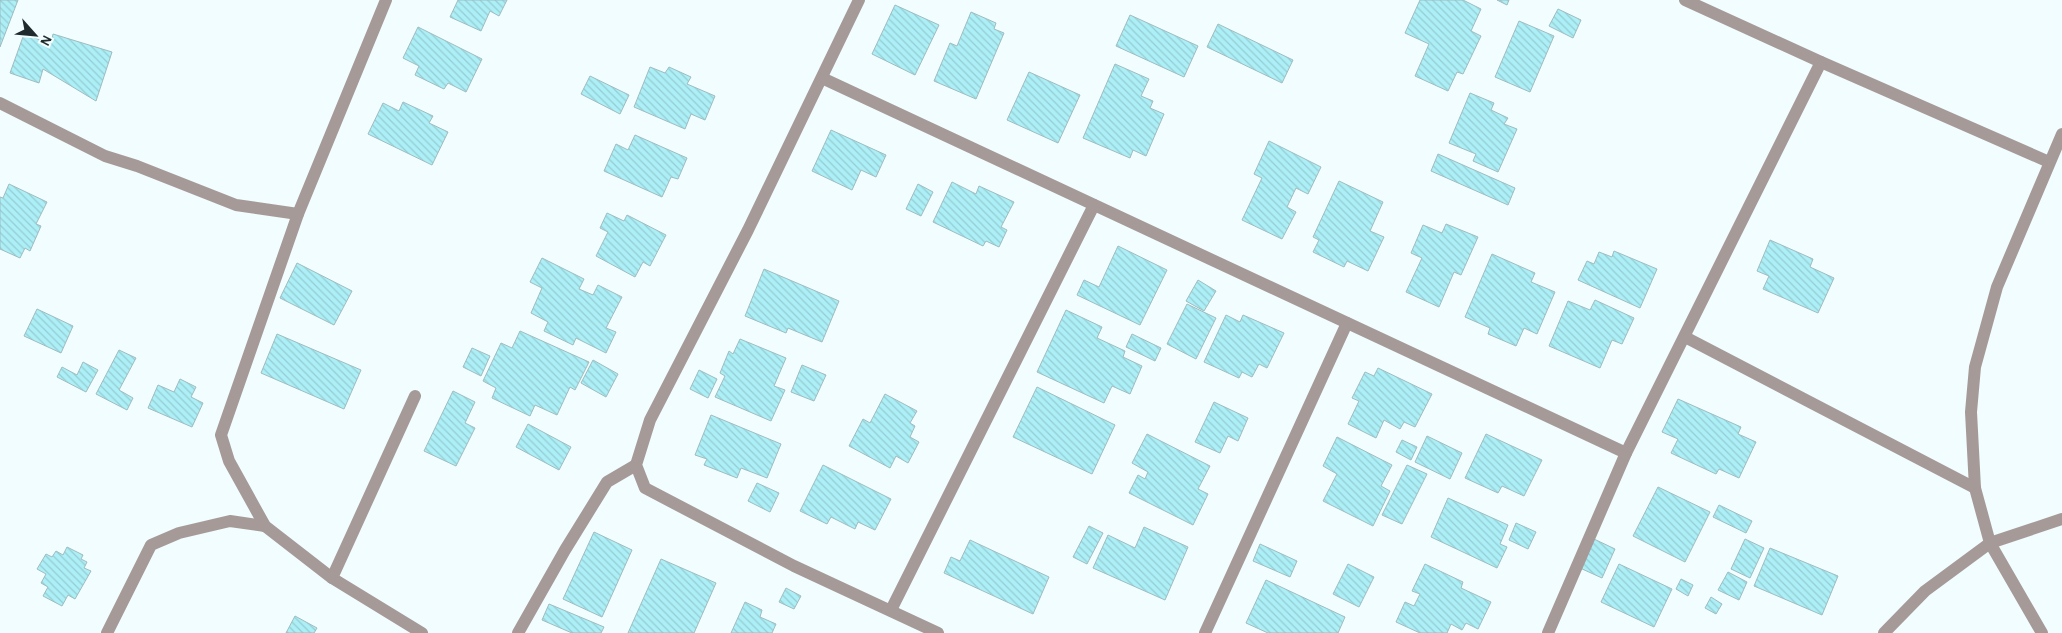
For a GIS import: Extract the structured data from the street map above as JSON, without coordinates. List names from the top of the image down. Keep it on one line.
{"north":"bottom right"}
